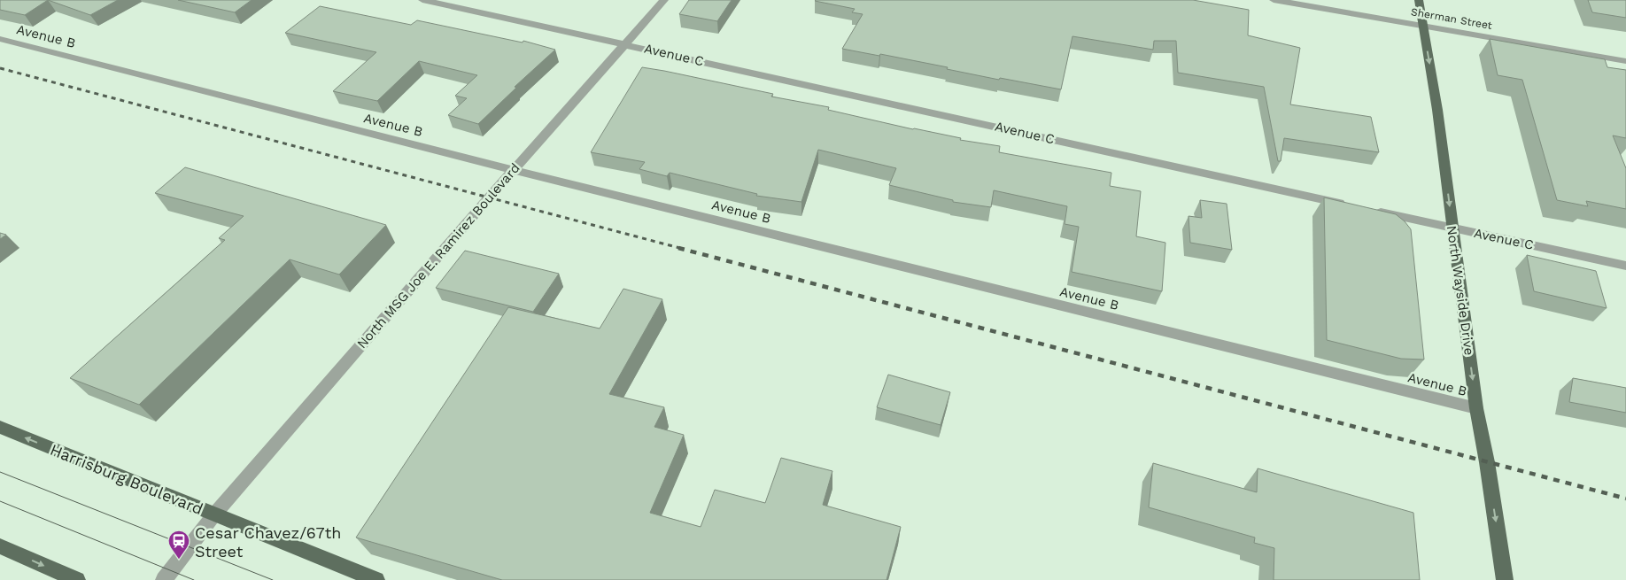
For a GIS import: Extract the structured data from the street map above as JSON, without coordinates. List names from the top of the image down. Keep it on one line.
{"streets":{"main road":["North Wayside Drive","Harrisburg Boulevard"],"street":["Sherman Street","Avenue B","Avenue C","North MSG Joe E. Ramirez Boulevard"]},"crossings":[["Sherman Street","North Wayside Drive"],["Avenue B","North MSG Joe E. Ramirez Boulevard"],["Avenue B","North Wayside Drive"],["Avenue C","North MSG Joe E. Ramirez Boulevard"],["Avenue C","North Wayside Drive"],["North MSG Joe E. Ramirez Boulevard","Harrisburg Boulevard"]],"one_way":["North Wayside Drive"],"places":{"station":["Cesar Chavez/67th Street"]}}
